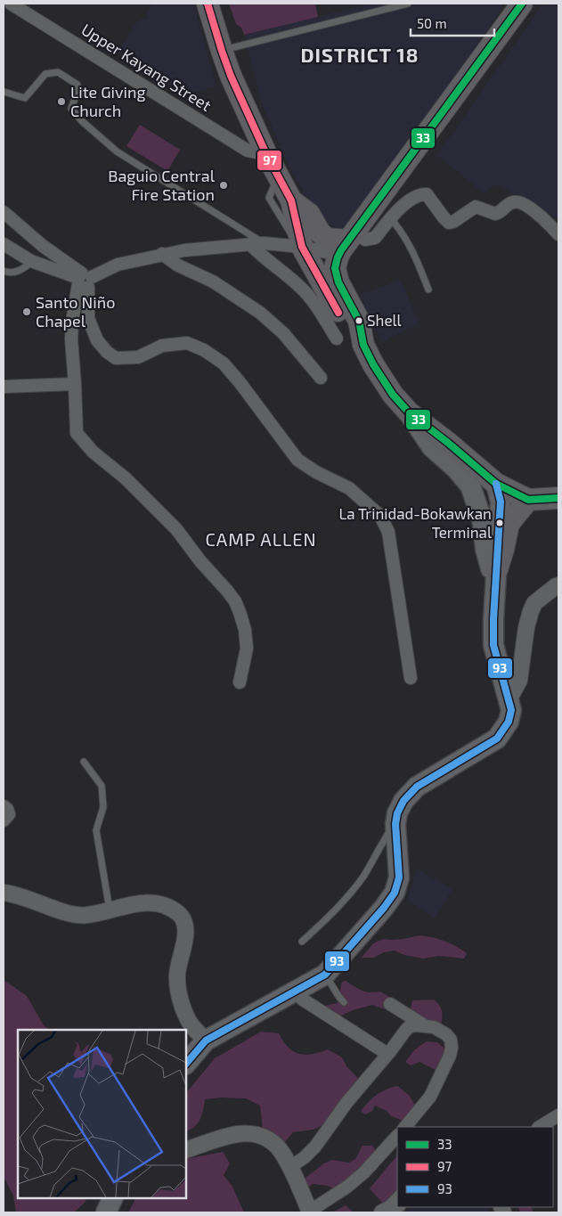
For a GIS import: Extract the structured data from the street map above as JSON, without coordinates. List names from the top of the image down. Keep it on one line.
{"streets":{"street":["Upper Kayang Street"]},"districts":["DISTRICT 18","CAMP ALLEN"],"places":["Lite Giving Church","Baguio Central Fire Station","Santo Niño Chapel","Shell","La Trinidad-Bokawkan Terminal"],"lines":["transit line 33","transit line 97","transit line 93"],"legend":["33","97","93"],"scale_bar":"50 m"}
